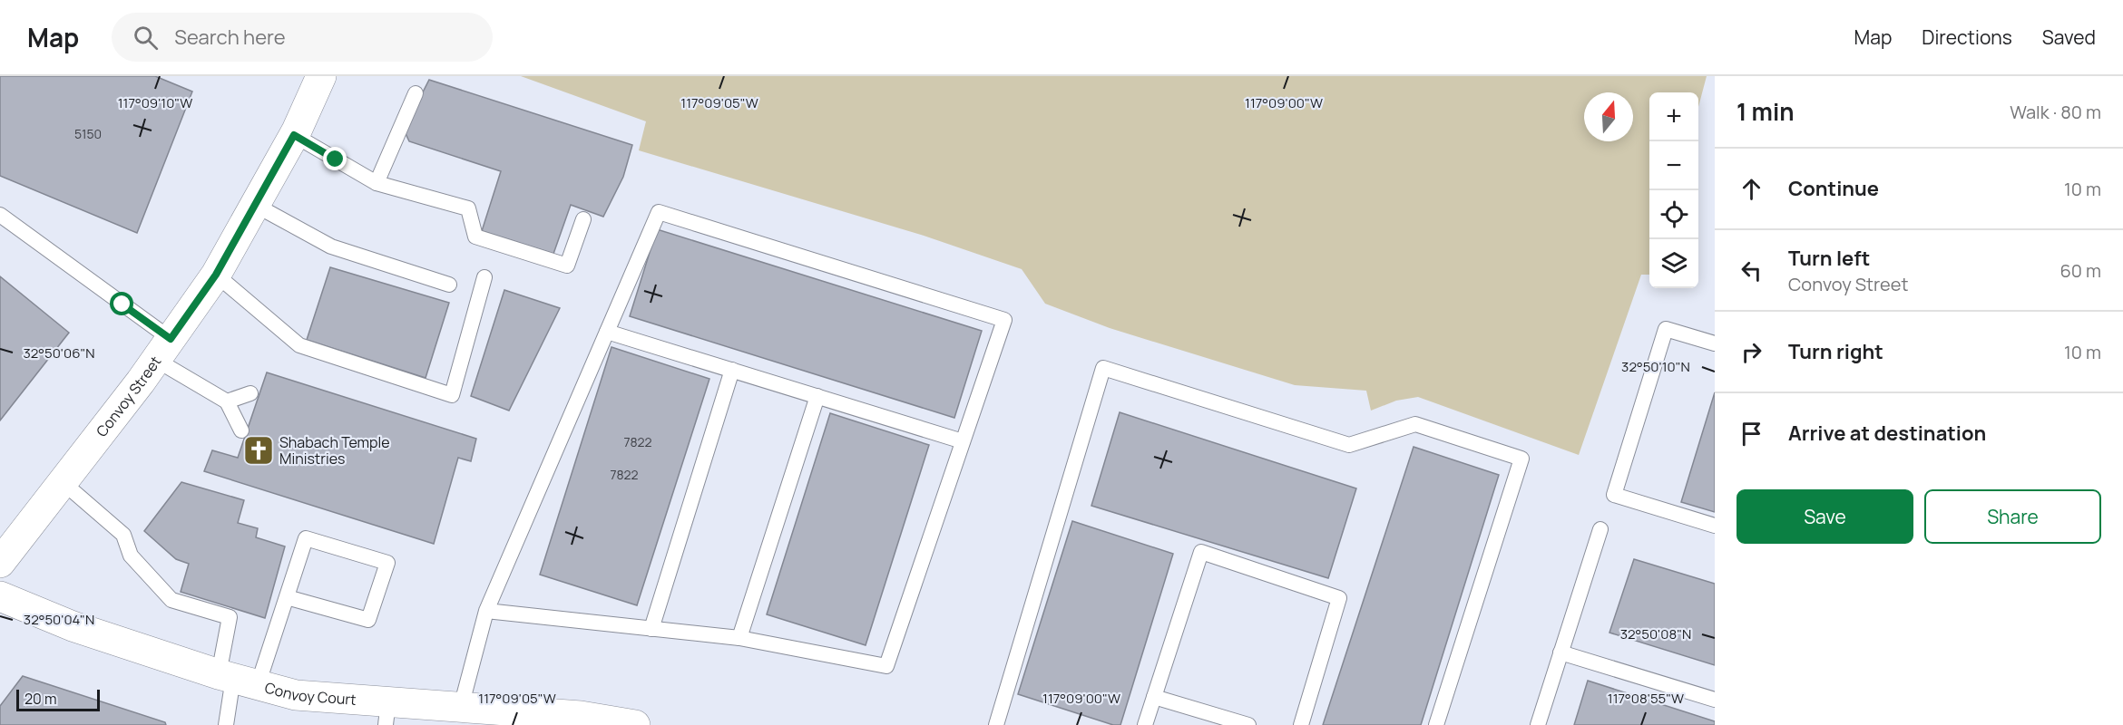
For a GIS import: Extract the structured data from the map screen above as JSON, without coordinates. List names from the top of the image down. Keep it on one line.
{"streets":{"street":["Convoy Street","Convoy Court"]},"places":{"church":["Shabach Temple Ministries"]},"house_numbers":["5150","7822","7822"],"scale_bar":"20 m","north":"top","page":{"header":"Map","search":"Search here","nav":["Map","Directions","Saved"],"heading":["1 min","Walk · 80 m"],"map_buttons":["+","−"],"list":[["Continue","10 m"],["Turn left","Convoy Street","60 m"],["Turn right","10 m"],"Arrive at destination"],"buttons":["Save","Share"],"scale":"20 m"},"coordinates":["117°09'10\"W","117°09'05\"W","117°09'00\"W","32°50'06\"N","32°50'10\"N","32°50'04\"N","32°50'08\"N","117°08'55\"W"]}
